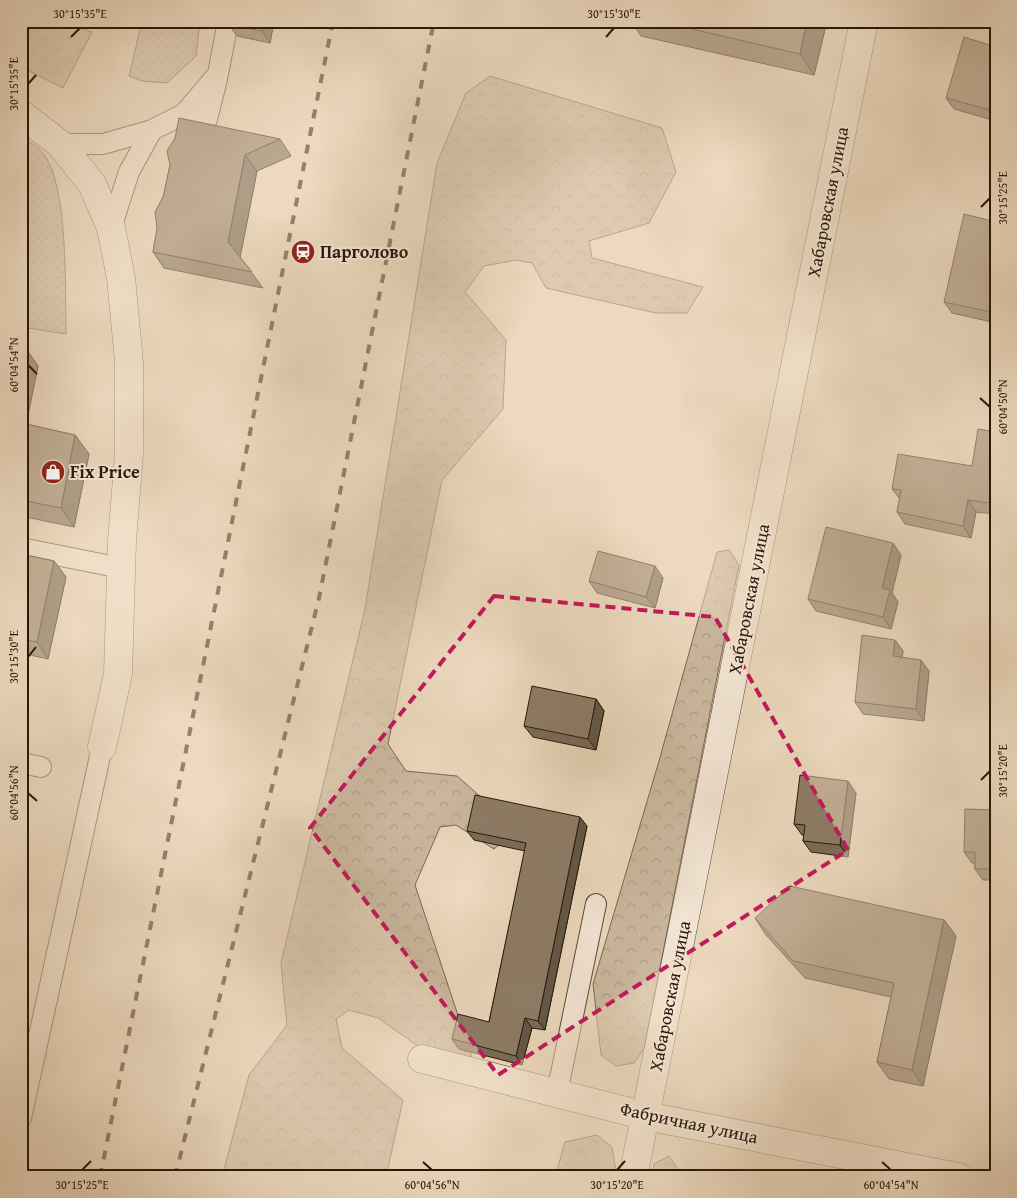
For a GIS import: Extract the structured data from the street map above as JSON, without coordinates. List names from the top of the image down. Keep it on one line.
{"streets":{"street":["Хабаровская улица","Фабричная улица"]},"crossings":[["Хабаровская улица","Фабричная улица"]],"places":{"station":["Парголово"],"shop":["Fix Price"]},"coordinates":["30°15'35\"E","30°15'30\"E","30°15'25\"E","60°04'54\"N","60°04'50\"N","30°15'20\"E","60°04'56\"N"]}
